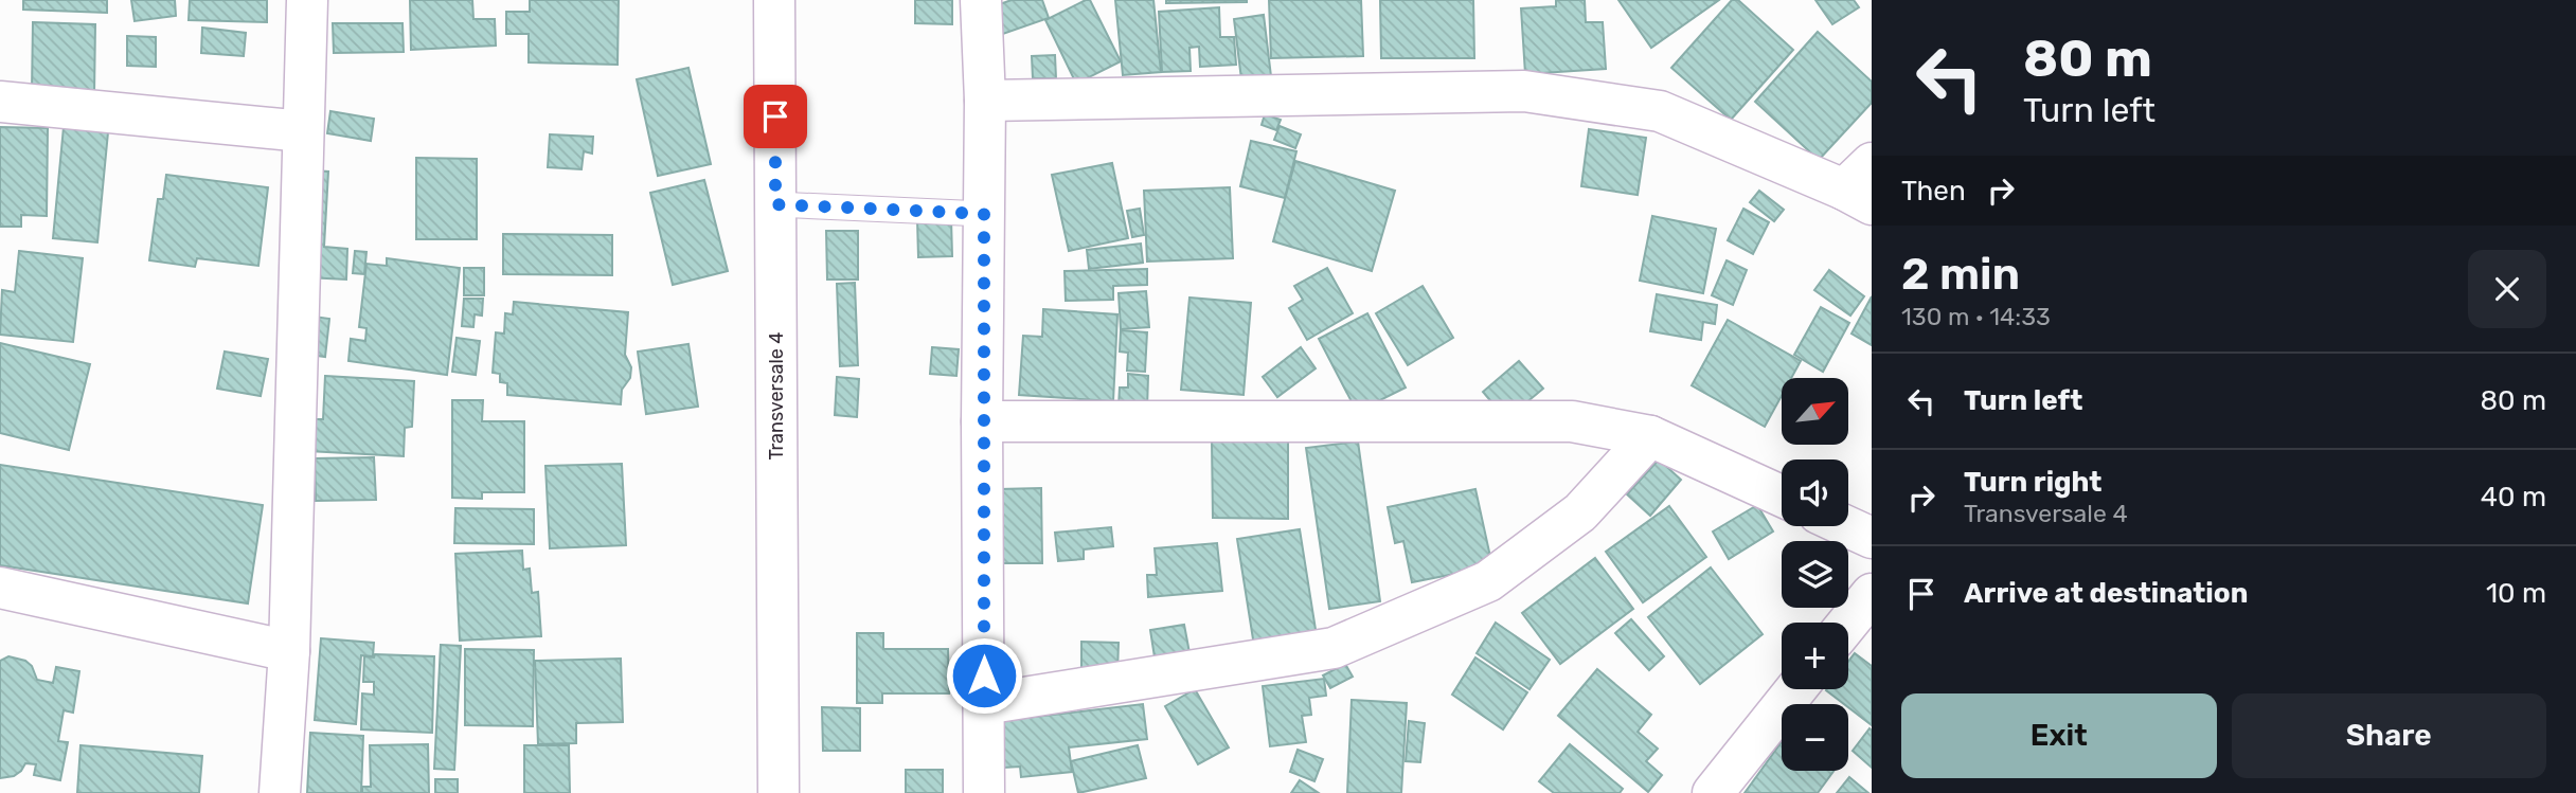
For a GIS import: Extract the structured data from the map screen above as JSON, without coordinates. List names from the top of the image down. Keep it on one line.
{"streets":{"street":["Transversale 4"]},"north":"top right","page":{"turn":["80 m","Turn left"],"then":"Then","heading":["2 min","130 m · 14:33"],"list":[{"name":"Turn left","value":"80 m"},{"name":"Turn right","note":"Transversale 4","value":"40 m"},{"name":"Arrive at destination","value":"10 m"}],"map_buttons":["+","−"],"buttons":["Exit","Share"]}}
